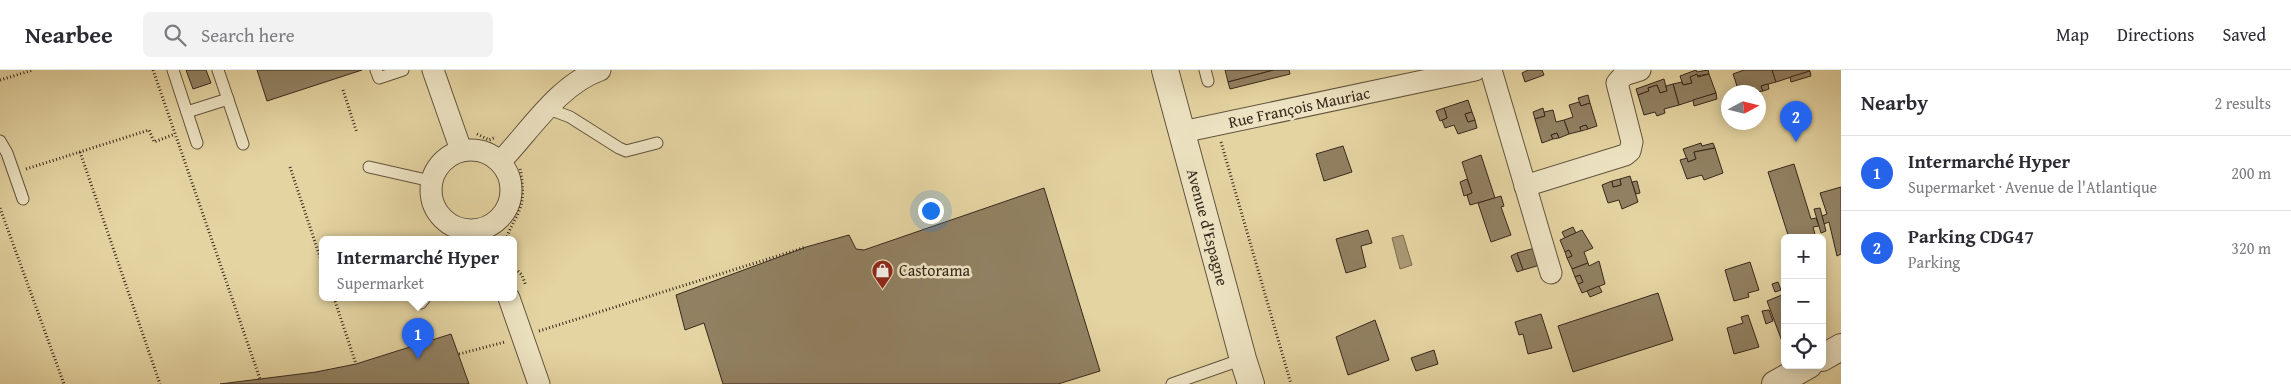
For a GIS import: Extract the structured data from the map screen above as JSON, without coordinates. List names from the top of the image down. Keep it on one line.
{"streets":{"street":["Rue François Mauriac","Avenue d'Espagne"]},"crossings":[["Rue François Mauriac","Avenue d'Espagne"]],"places":{"shop":["Castorama"]},"north":"right","page":{"header":"Nearbee","search":"Search here","nav":["Map","Directions","Saved"],"heading":["Nearby","2 results"],"pins":["2","1"],"list":[{"mark":"1","name":"Intermarché Hyper","note":"Supermarket · Avenue de l'Atlantique","value":"200 m"},{"mark":"2","name":"Parking CDG47","note":"Parking","value":"320 m"}],"map_buttons":["+","−"],"popup":["Intermarché Hyper","Supermarket"]}}
